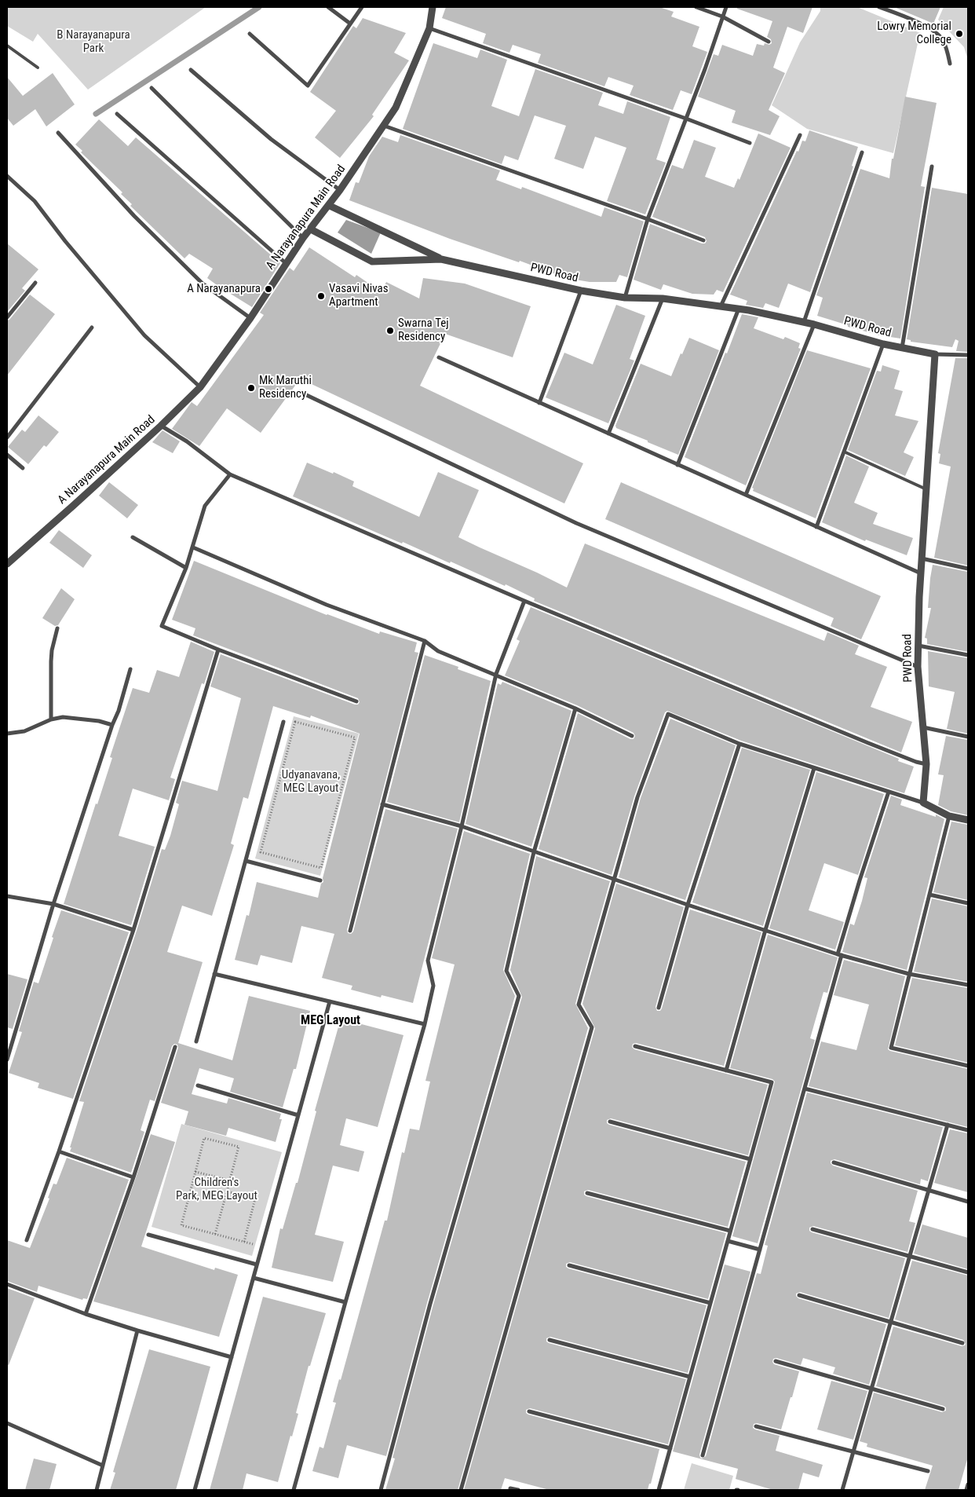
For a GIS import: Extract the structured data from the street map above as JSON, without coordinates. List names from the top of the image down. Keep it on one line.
{"streets":{"street":["A Narayanapura Main Road","PWD Road"]},"crossings":[["A Narayanapura Main Road","PWD Road"]],"districts":["MEG Layout"],"parks":["B Narayanapura Park","Udyanavana, MEG Layout","Children's Park, MEG Layout"],"places":["Lowry Memorial College","A Narayanapura","Vasavi Nivas Apartment","Swarna Tej Residency","Mk Maruthi Residency"]}
